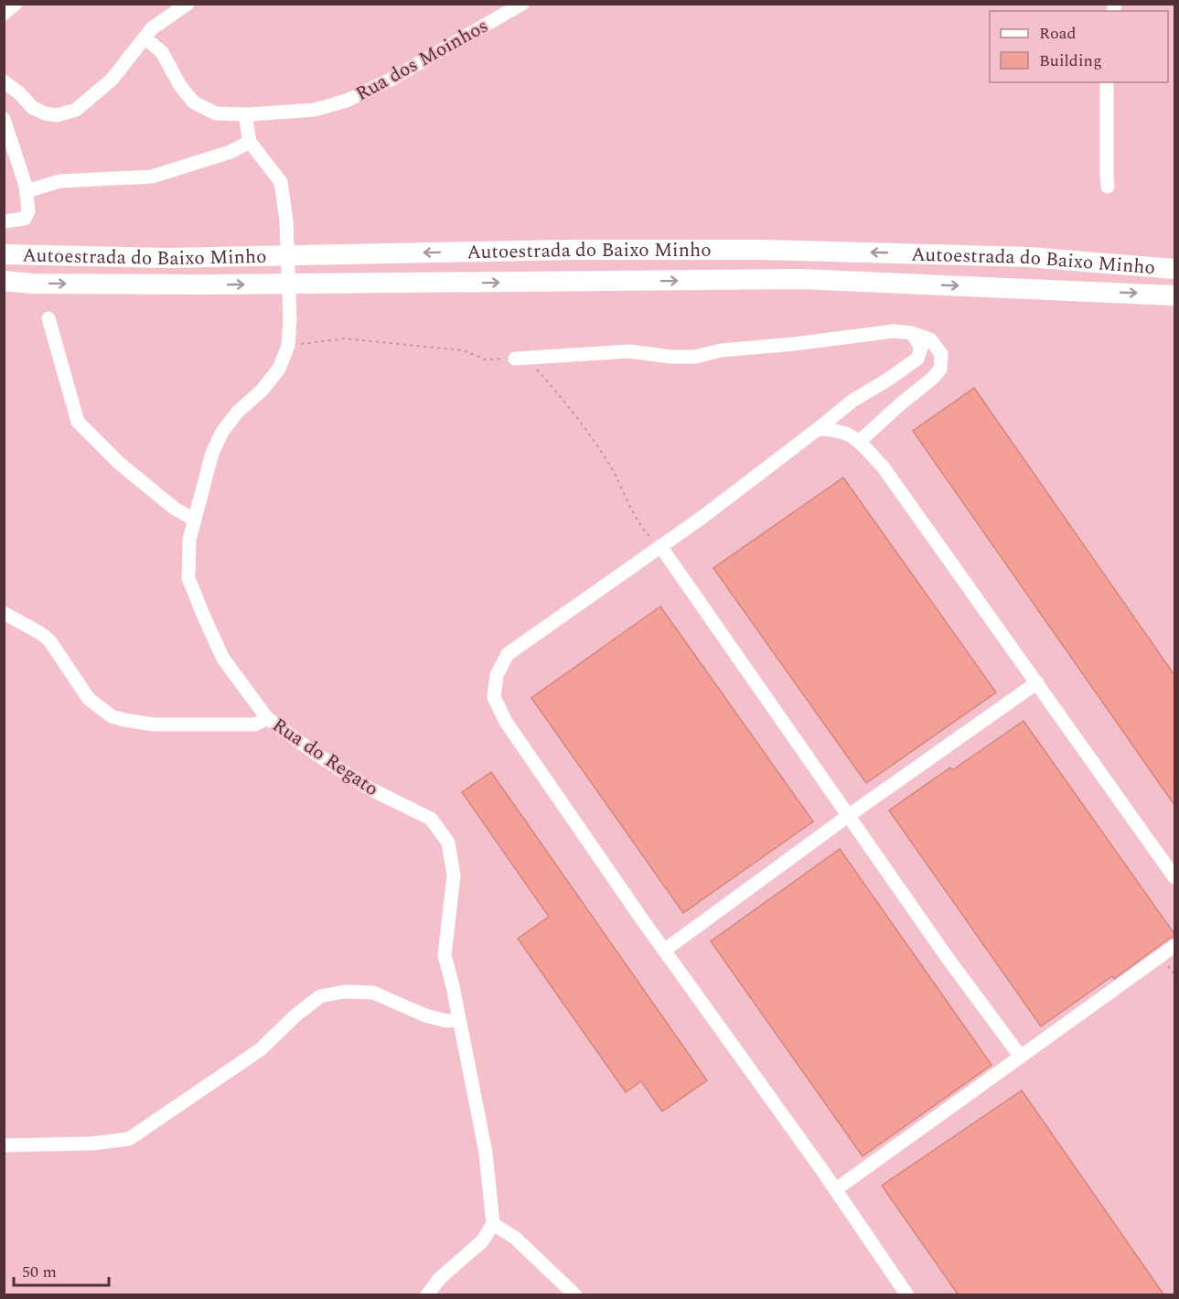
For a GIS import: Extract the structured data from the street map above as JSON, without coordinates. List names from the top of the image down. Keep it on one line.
{"streets":{"highway":["Autoestrada do Baixo Minho"],"street":["Rua dos Moinhos","Rua do Regato"]},"crossings":[["Rua dos Moinhos","Rua do Regato"]],"legend":["Road","Building"],"scale_bar":"50 m"}
